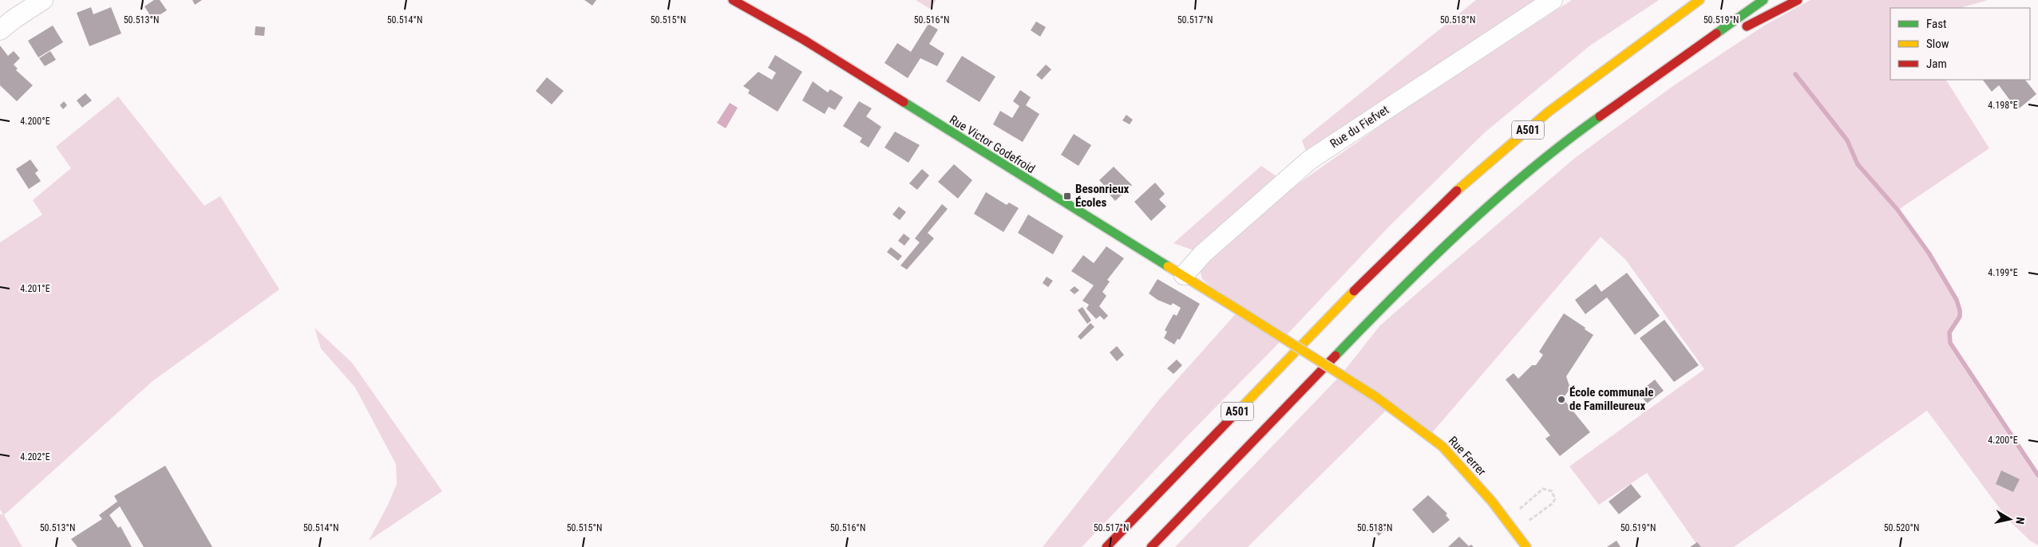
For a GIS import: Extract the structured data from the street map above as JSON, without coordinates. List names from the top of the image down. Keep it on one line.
{"streets":{"main road":["A501","Rue Victor Godefroid","Rue Ferrer"],"street":["Rue du Fiefvet"]},"crossings":[["Rue du Fiefvet","Rue Victor Godefroid"],["Rue Victor Godefroid","Rue Ferrer"]],"places":{"transit":["Besonrieux Écoles"],"other":["École communale de Familleureux"]},"legend":["Fast","Slow","Jam"],"north":"right","coordinates":["50.513°N","50.514°N","50.515°N","50.517°N","50.519°N","50.516°N","50.518°N","4.198°E","4.200°E","4.199°E","4.201°E","4.202°E","50.520°N"]}
